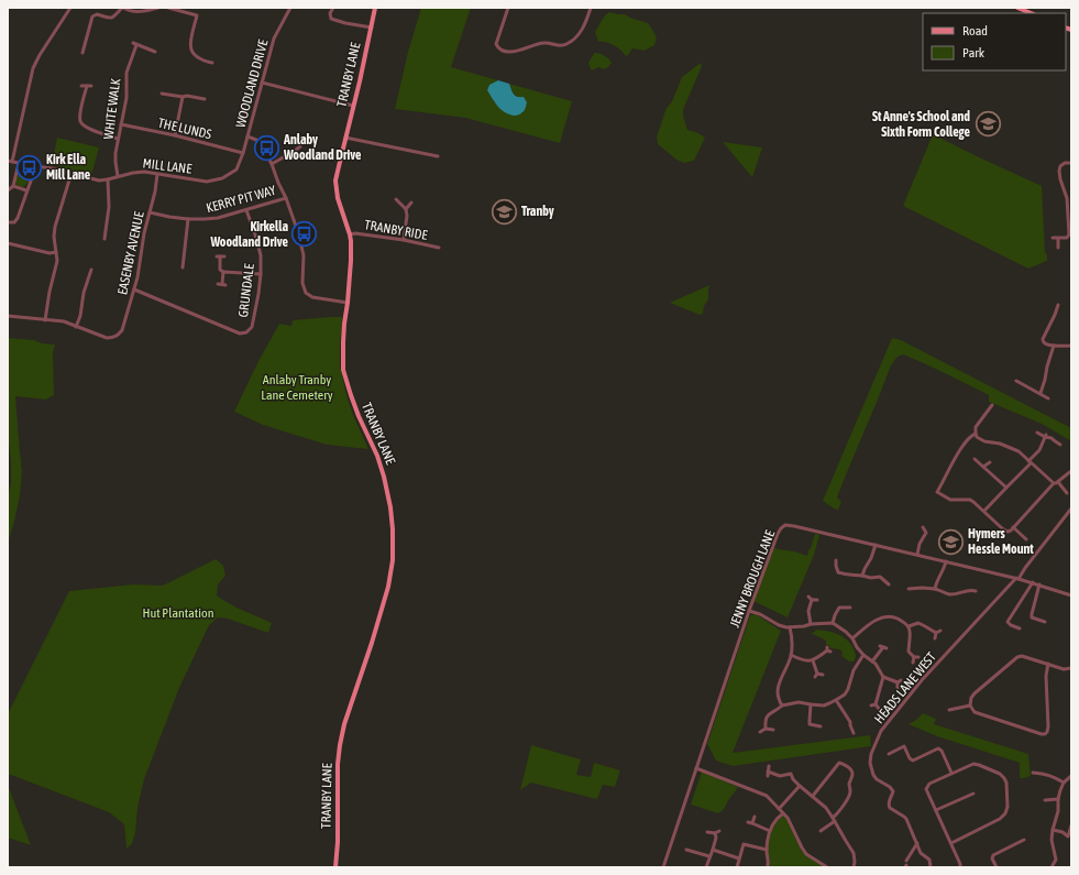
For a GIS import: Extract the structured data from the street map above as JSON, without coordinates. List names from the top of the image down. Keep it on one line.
{"streets":{"main road":["TRANBY LANE"],"street":["WOODLAND DRIVE","WHITE WALK","THE LUNDS","MILL LANE","KERRY PIT WAY","TRANBY RIDE","EASENBY AVENUE","GRUNDALE","JENNY BROUGH LANE","HEADS LANE WEST"]},"crossings":[["TRANBY LANE","WOODLAND DRIVE"],["TRANBY LANE","TRANBY RIDE"],["WOODLAND DRIVE","MILL LANE"],["WOODLAND DRIVE","KERRY PIT WAY"],["WHITE WALK","THE LUNDS"],["WHITE WALK","MILL LANE"],["THE LUNDS","MILL LANE"],["MILL LANE","EASENBY AVENUE"],["KERRY PIT WAY","EASENBY AVENUE"],["KERRY PIT WAY","GRUNDALE"],["EASENBY AVENUE","GRUNDALE"],["JENNY BROUGH LANE","HEADS LANE WEST"]],"parks":["Anlaby Tranby Lane Cemetery","Hut Plantation"],"places":{"school or university":["St Anne's School and Sixth Form College","Tranby","Hymers Hessle Mount"],"bus stop":["Anlaby Woodland Drive","Kirk Ella Mill Lane","Kirkella Woodland Drive"]},"legend":["Road","Park"]}
